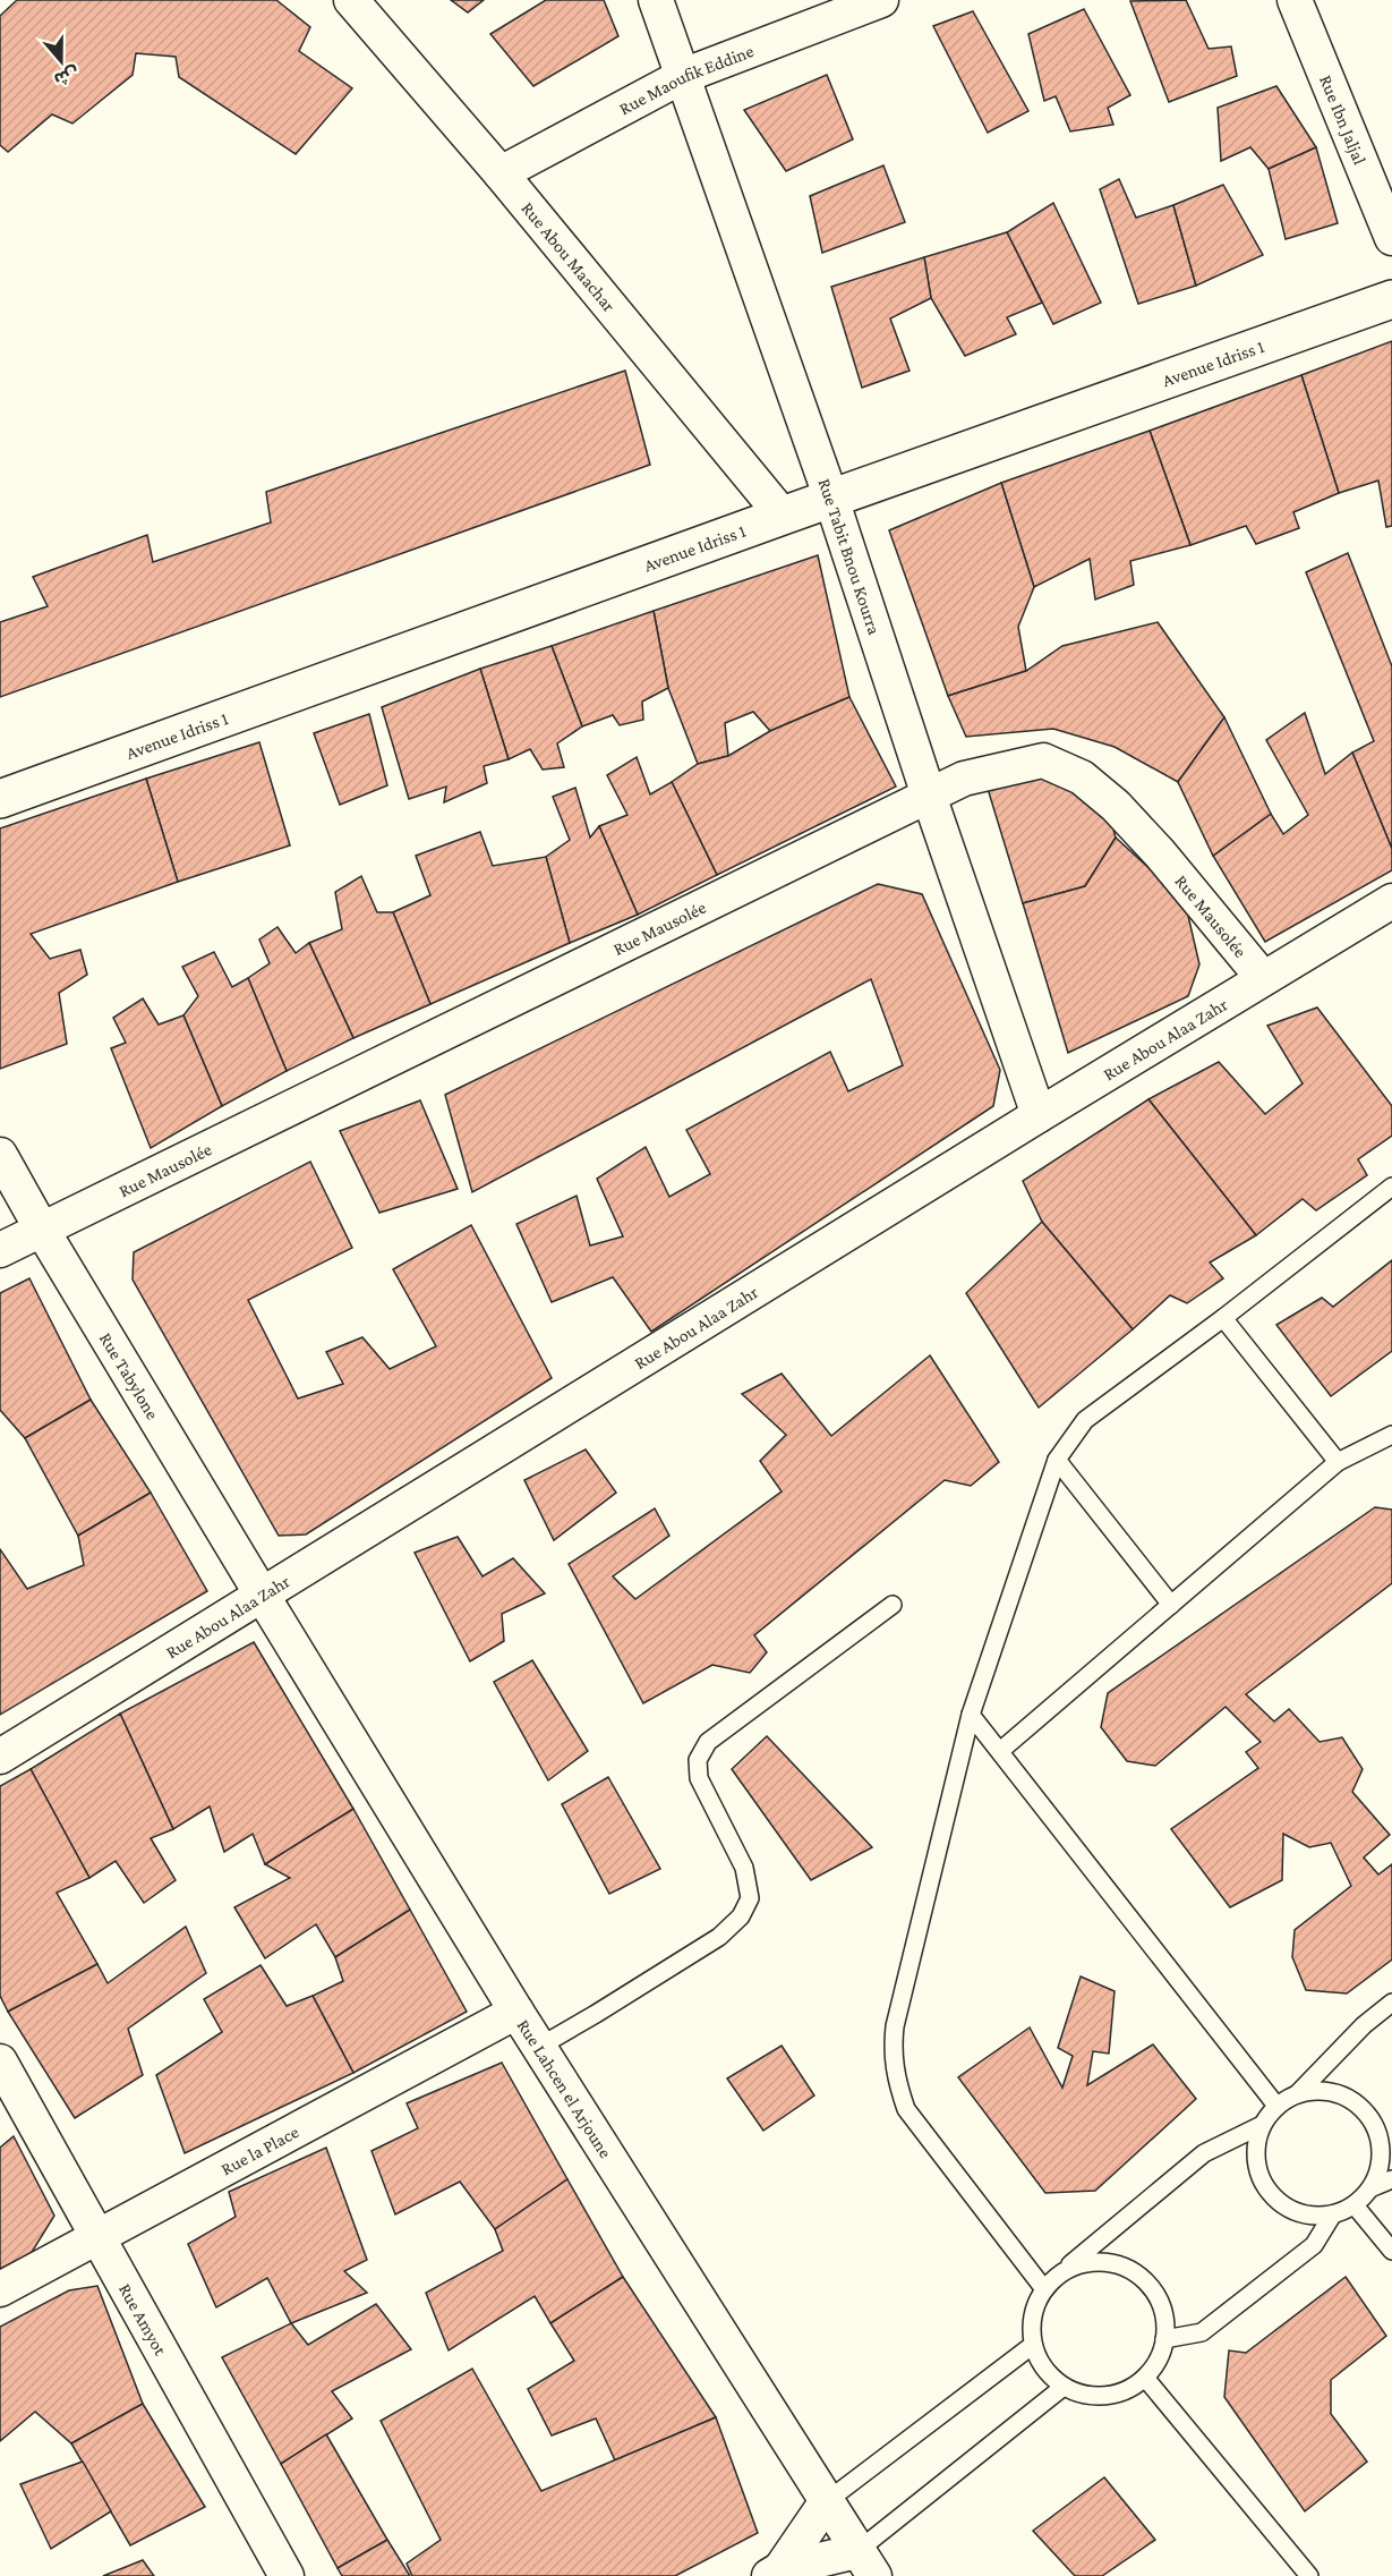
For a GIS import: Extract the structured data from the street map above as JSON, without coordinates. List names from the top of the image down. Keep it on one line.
{"streets":{"street":["Rue Maoufik Eddine","Rue Ibn Jaljal","Rue Abou Maachar","Avenue Idriss 1","Rue Tabit Bnou Kourra","Rue Mausolée","Rue Abou Alaa Zahr","Rue Tabylone","Rue Lahcen el Arjoune","Rue la Place","Rue Amyot"]},"crossings":[["Rue Maoufik Eddine","Rue Abou Maachar"],["Rue Maoufik Eddine","Rue Tabit Bnou Kourra"],["Rue Abou Maachar","Avenue Idriss 1"],["Avenue Idriss 1","Rue Tabit Bnou Kourra"],["Rue Tabit Bnou Kourra","Rue Mausolée"],["Rue Tabit Bnou Kourra","Rue Abou Alaa Zahr"],["Rue Mausolée","Rue Abou Alaa Zahr"],["Rue Mausolée","Rue Tabylone"],["Rue Abou Alaa Zahr","Rue Tabylone"],["Rue Abou Alaa Zahr","Rue Lahcen el Arjoune"],["Rue Tabylone","Rue Lahcen el Arjoune"],["Rue Lahcen el Arjoune","Rue la Place"],["Rue la Place","Rue Amyot"]],"north":"bottom"}
